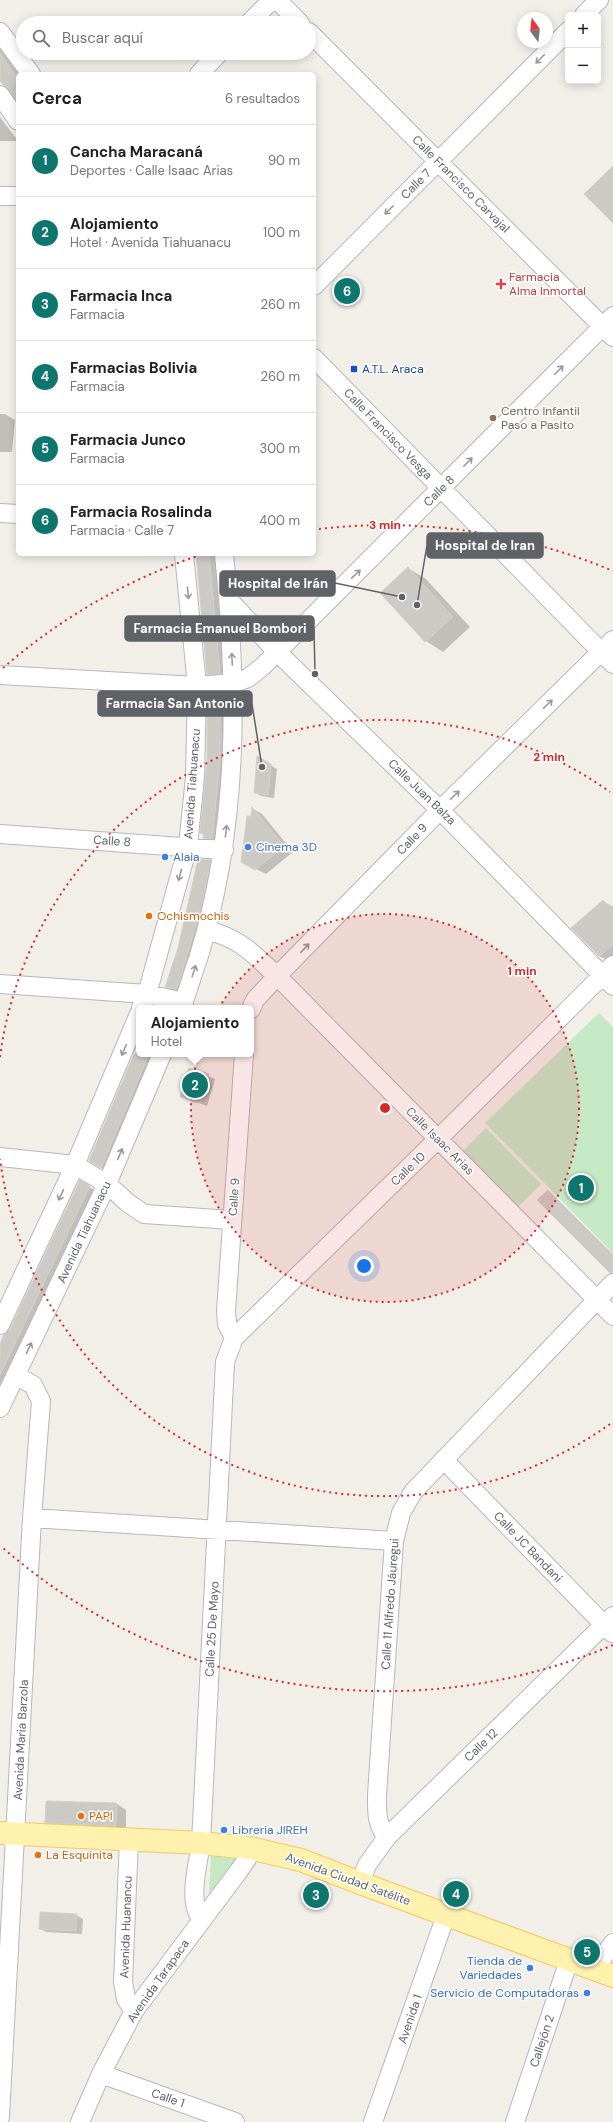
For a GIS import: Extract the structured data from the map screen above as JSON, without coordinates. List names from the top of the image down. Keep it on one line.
{"streets":{"main road":["Avenida Ciudad Satélite"],"street":["Calle 7","Calle Francisco Carvajal","Calle Francisco Vesga","Calle 8","Avenida Tiahuanacu","Calle Juan Balza","Calle 9","Calle Isaac Arias","Calle 10","Calle JC Bandani","Calle 11 Alfredo Jáuregui","Calle 25 De Mayo","Avenida Maria Barzola","Calle 12","Avenida Huanancu","Avenida Tarapaca","Avenida 1","Callejón 2","Calle 1"]},"crossings":[["Calle 7","Calle Francisco Carvajal"],["Calle Francisco Carvajal","Calle 8"],["Calle Francisco Vesga","Calle 8"],["Calle Francisco Vesga","Calle 9"],["Calle 8","Avenida Tiahuanacu"],["Calle 8","Calle Juan Balza"],["Avenida Tiahuanacu","Avenida Maria Barzola"],["Calle Juan Balza","Calle 9"],["Calle Juan Balza","Calle 10"],["Calle 9","Calle Isaac Arias"],["Calle 9","Calle 10"],["Calle 9","Calle 25 De Mayo"],["Calle Isaac Arias","Calle 10"],["Calle Isaac Arias","Calle 11 Alfredo Jáuregui"],["Calle 10","Calle 25 De Mayo"],["Calle JC Bandani","Calle 11 Alfredo Jáuregui"],["Calle JC Bandani","Calle 12"],["Calle 11 Alfredo Jáuregui","Calle 12"],["Calle 25 De Mayo","Avenida Ciudad Satélite"],["Calle 25 De Mayo","Avenida Tarapaca"],["Avenida Maria Barzola","Avenida Ciudad Satélite"],["Calle 12","Avenida Ciudad Satélite"],["Avenida Ciudad Satélite","Avenida Huanancu"],["Avenida Ciudad Satélite","Avenida Tarapaca"],["Avenida Ciudad Satélite","Avenida 1"],["Avenida Ciudad Satélite","Callejón 2"],["Avenida Huanancu","Avenida Tarapaca"],["Avenida Tarapaca","Calle 1"]],"one_way":["Calle 7","Calle 8","Calle 9"],"places":{"health":["Farmacia Alma Inmortal"],"transit":["A.T.L. Araca"],"other":["Centro Infantil Paso a Pasito","Hospital de Irán","Hospital de Iran","Farmacia Emanuel Bombori","Farmacia San Antonio","Cinema 3D","Alaia","Ochismochis","PAPI","Libreria JIREH","La Esquinita","Tienda de Variedades","Servicio de Computadoras"]},"north":"top","page":{"map_buttons":["+","−"],"search":"Buscar aquí","heading":["Cerca","6 resultados"],"list":[{"mark":"1","name":"Cancha Maracaná","note":"Deportes · Calle Isaac Arias","value":"90 m"},{"mark":"2","name":"Alojamiento","note":"Hotel · Avenida Tiahuanacu","value":"100 m"},{"mark":"3","name":"Farmacia Inca","note":"Farmacia","value":"260 m"},{"mark":"4","name":"Farmacias Bolivia","note":"Farmacia","value":"260 m"},{"mark":"5","name":"Farmacia Junco","note":"Farmacia","value":"300 m"},{"mark":"6","name":"Farmacia Rosalinda","note":"Farmacia · Calle 7","value":"400 m"}],"pins":["6","2","1","4","3","5"],"popup":["Alojamiento","Hotel"]},"rings":["3 min","2 min","1 min"]}
